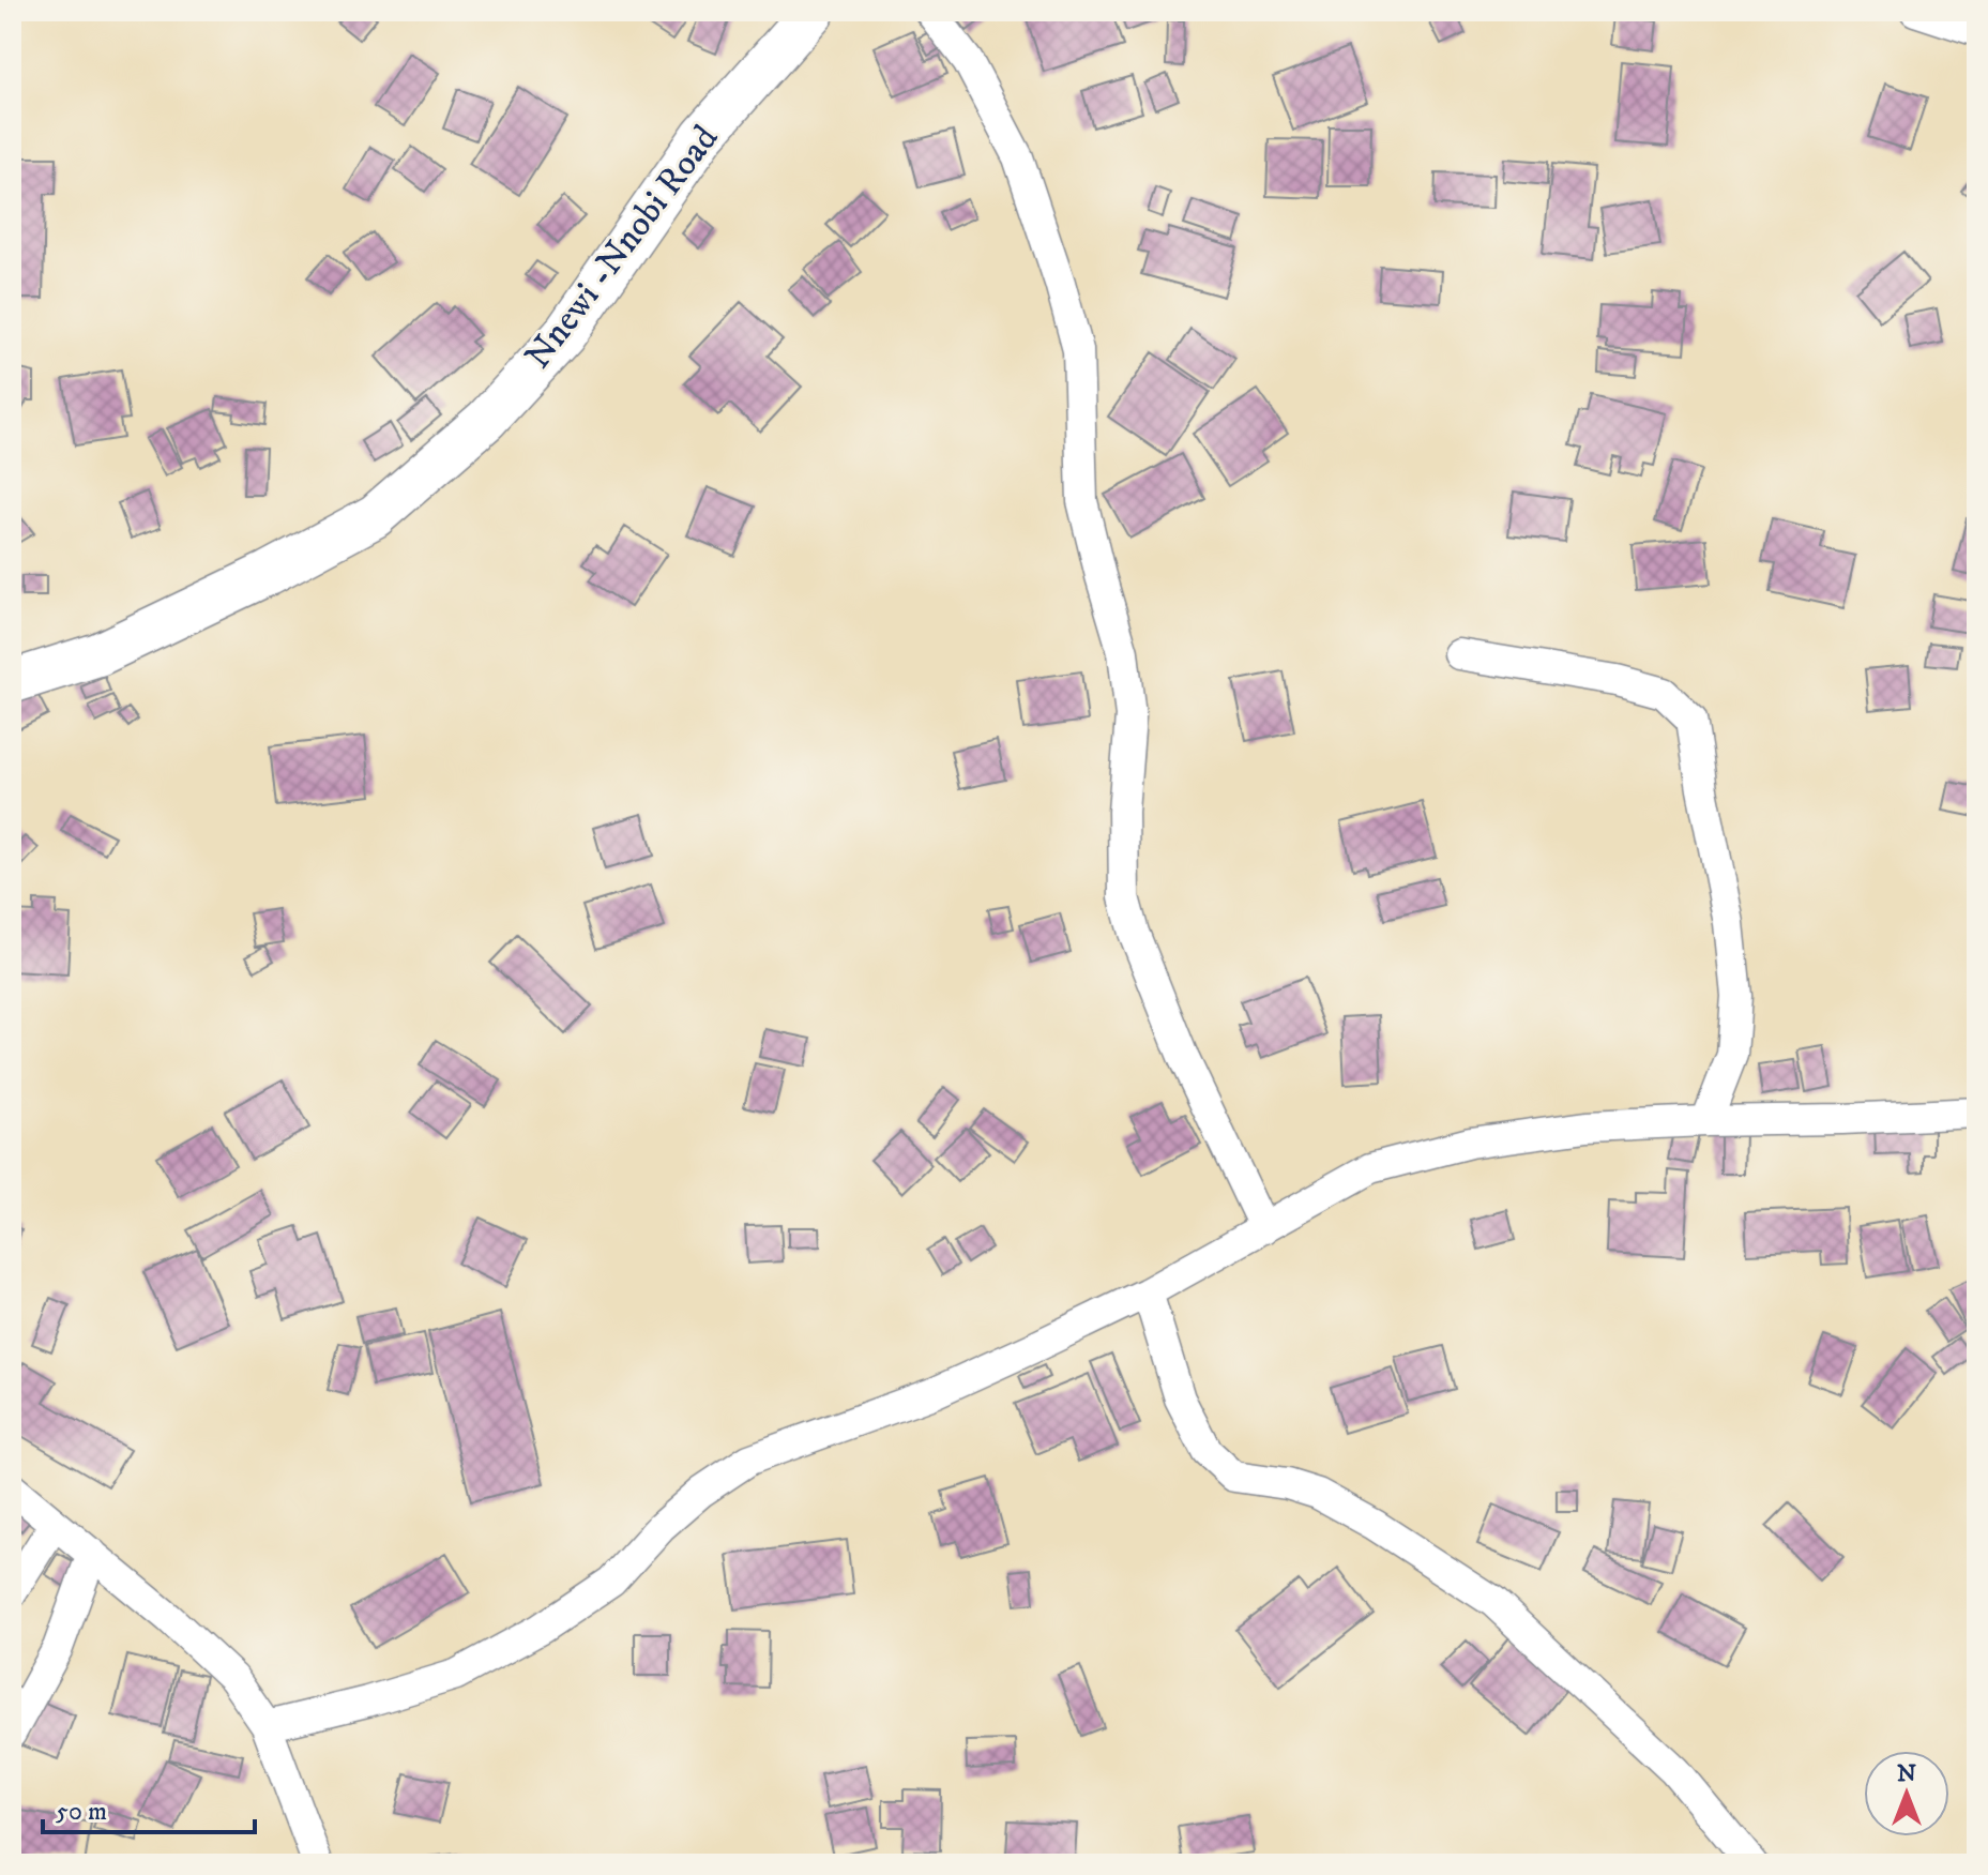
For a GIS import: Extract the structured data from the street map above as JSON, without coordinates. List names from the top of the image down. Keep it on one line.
{"streets":{"main road":["Nnewi -Nnobi Road"]},"scale_bar":"50 m","north":"top"}
